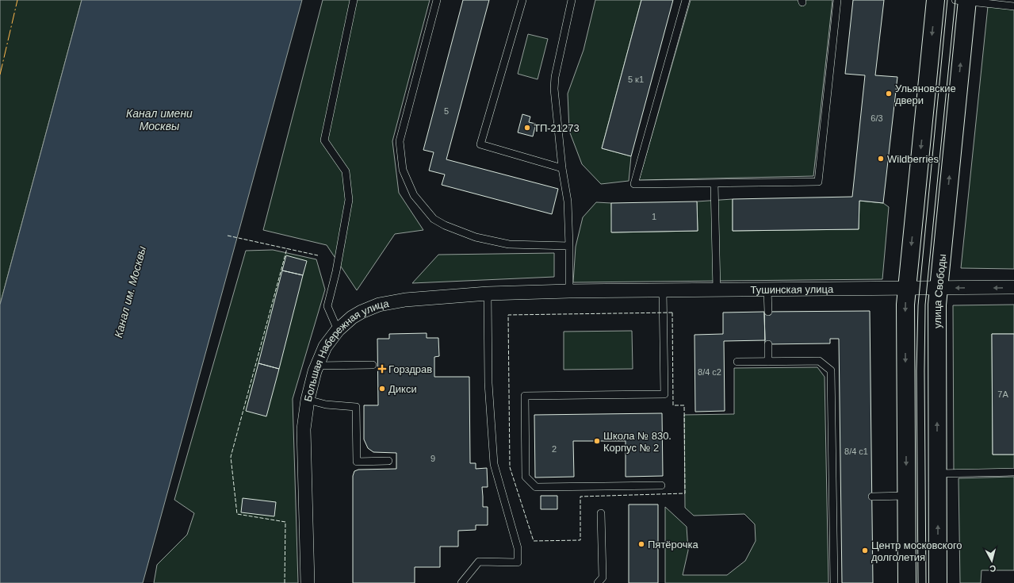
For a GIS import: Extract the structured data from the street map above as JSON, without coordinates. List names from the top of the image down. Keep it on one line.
{"streets":{"main road":["улица Свободы"],"street":["Тушинская улица","Большая Набережная улица"]},"crossings":[["Тушинская улица","улица Свободы"],["Тушинская улица","Большая Набережная улица"]],"water":["Канал имени Москвы","Канал им. Москвы"],"places":{"other":["Ульяновские двери","ТП-21273","Wildberries","Дикси","Школа № 830. Корпус № 2","Пятёрочка","Центр московского долголетия"],"health":["Горздрав"]},"house_numbers":["5 к1","5","6/3","1","8/4 с2","7А","2","8/4 с1","9"],"north":"bottom"}
